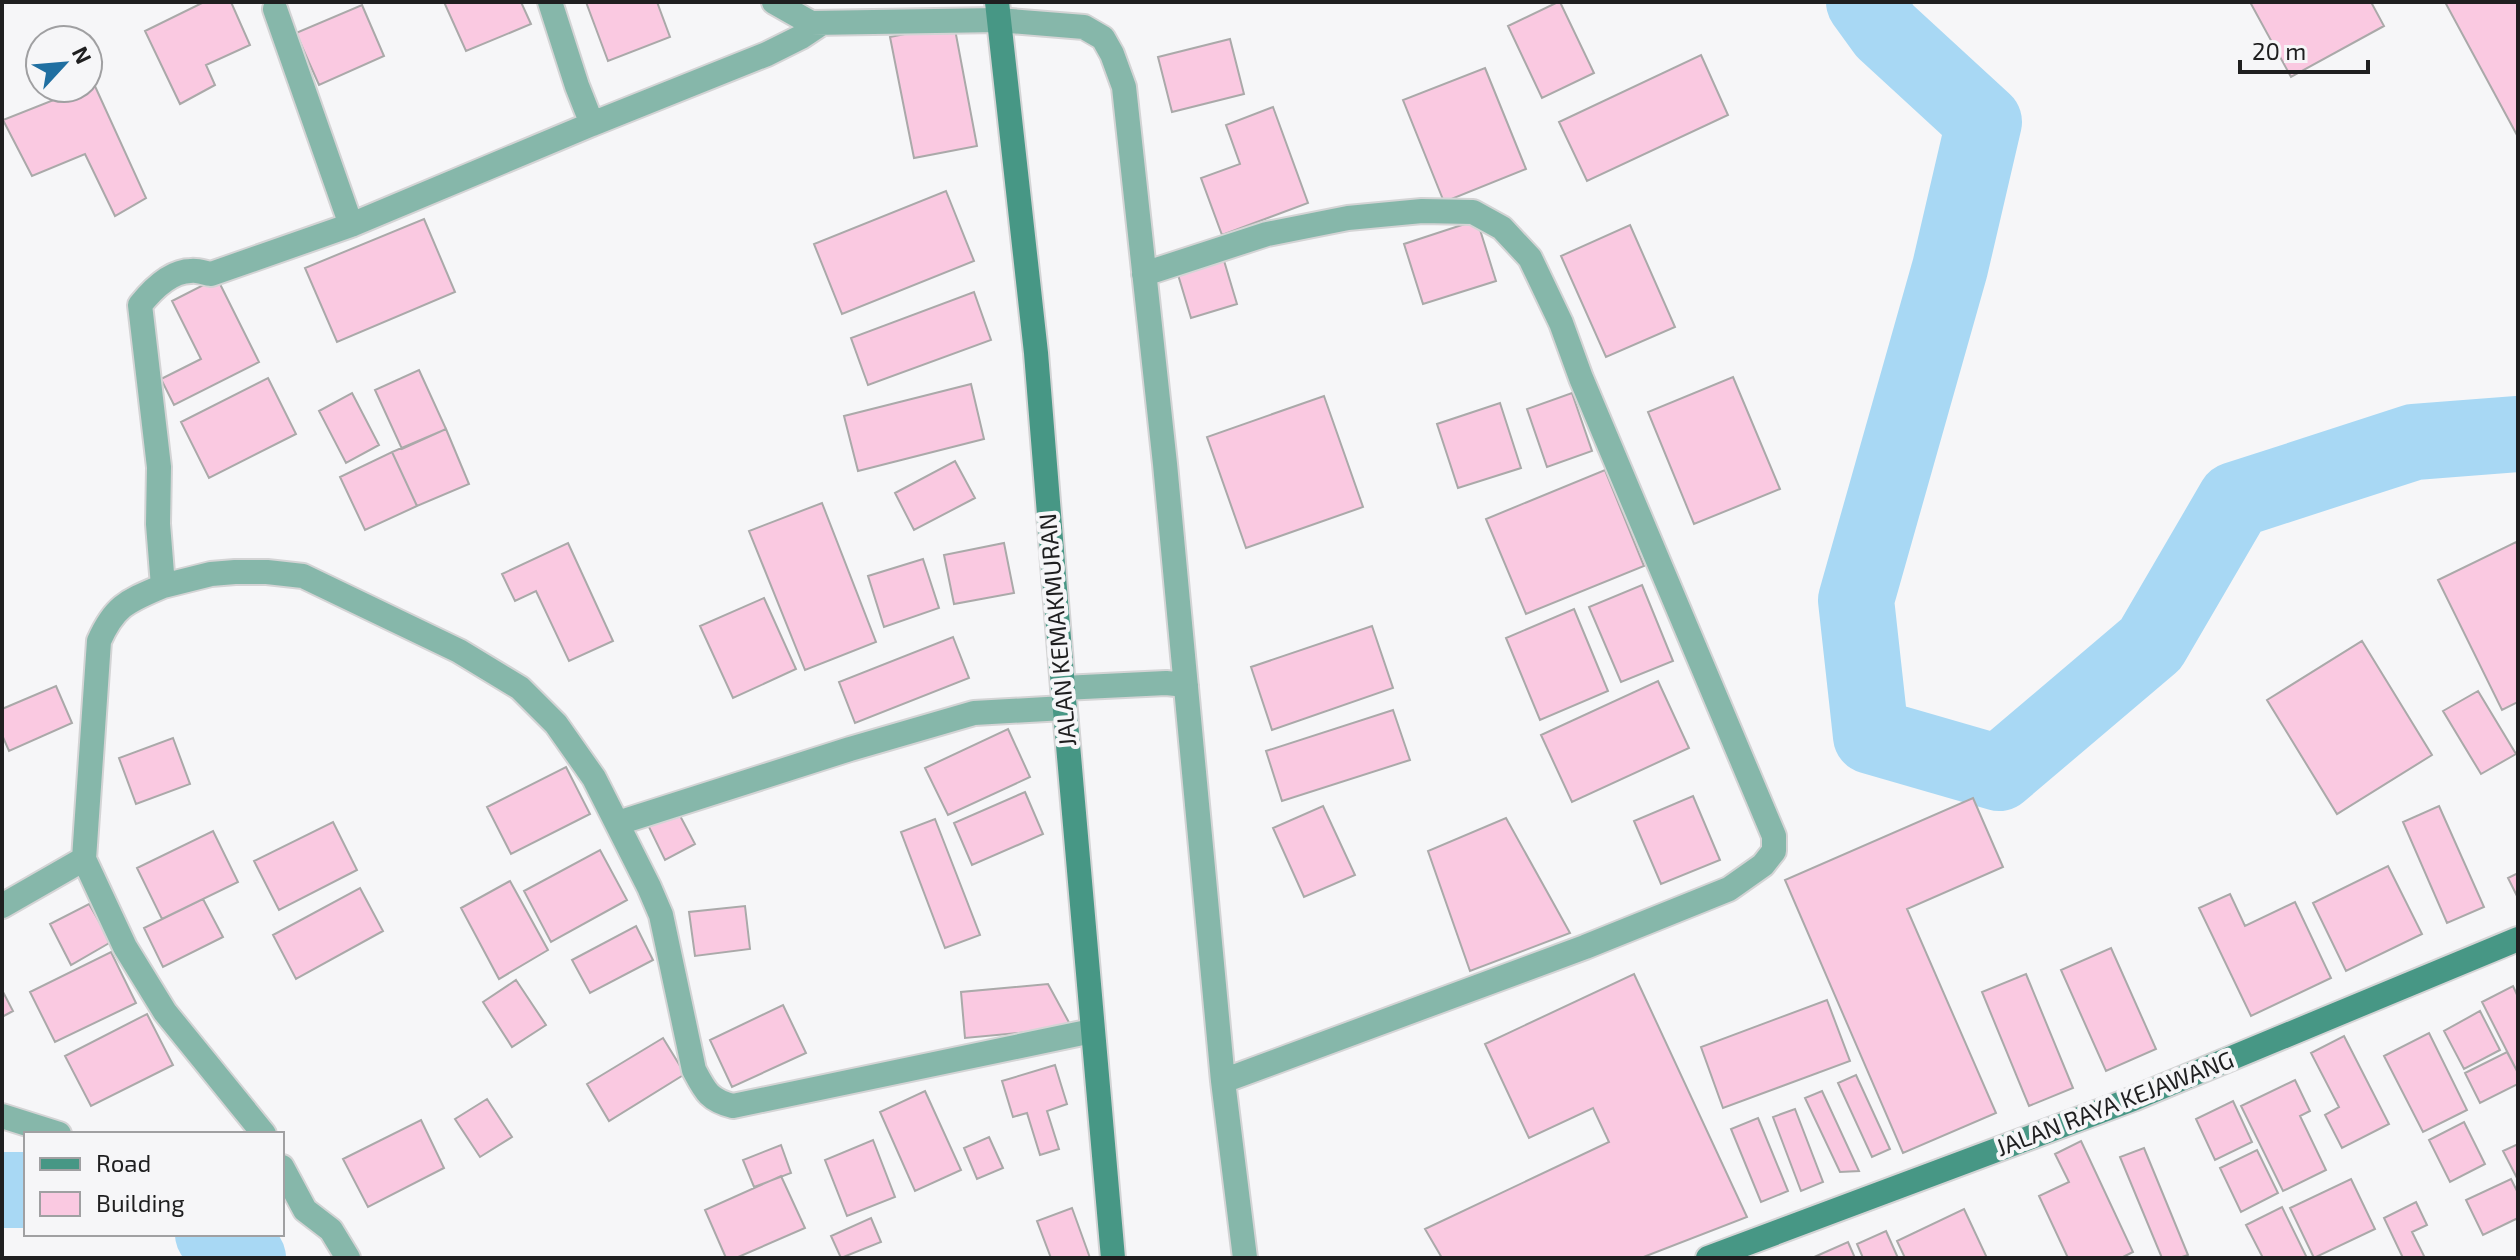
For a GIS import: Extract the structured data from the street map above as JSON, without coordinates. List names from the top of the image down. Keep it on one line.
{"streets":{"street":["JALAN KEMAKMURAN","JALAN RAYA KEJAWANG"]},"legend":["Road","Building"],"scale_bar":"20 m","north":"top right"}
